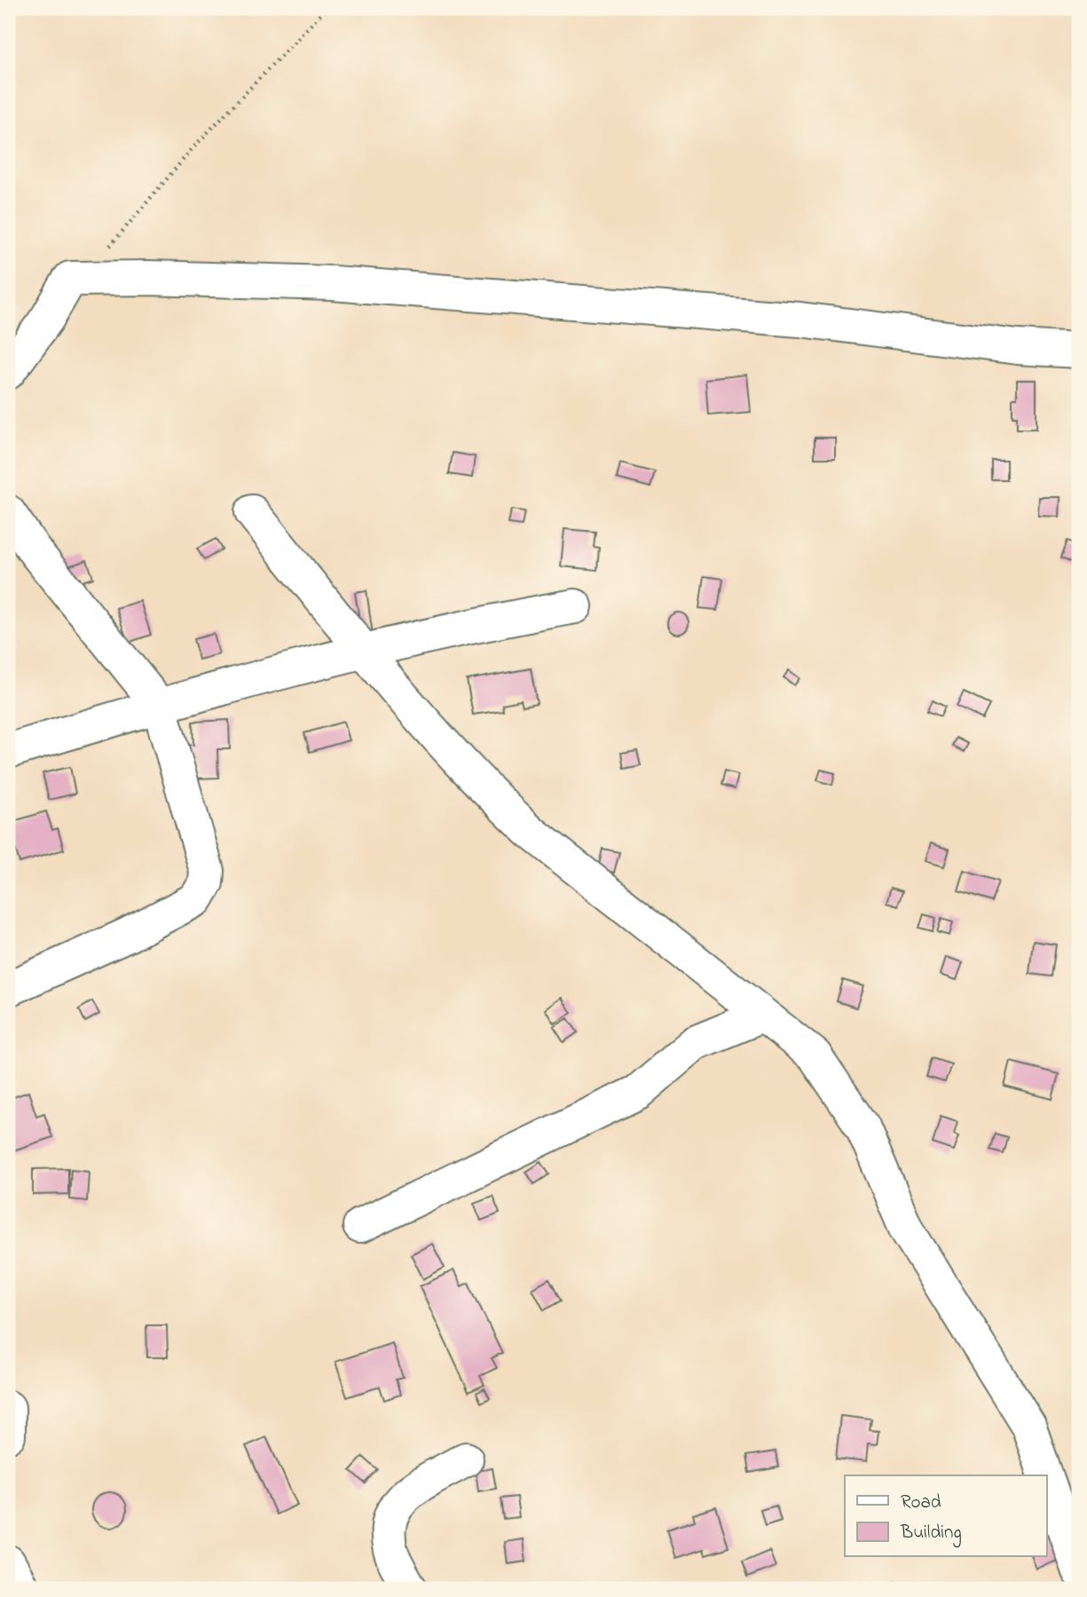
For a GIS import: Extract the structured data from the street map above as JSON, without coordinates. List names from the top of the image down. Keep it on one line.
{"legend":["Road","Building"]}
